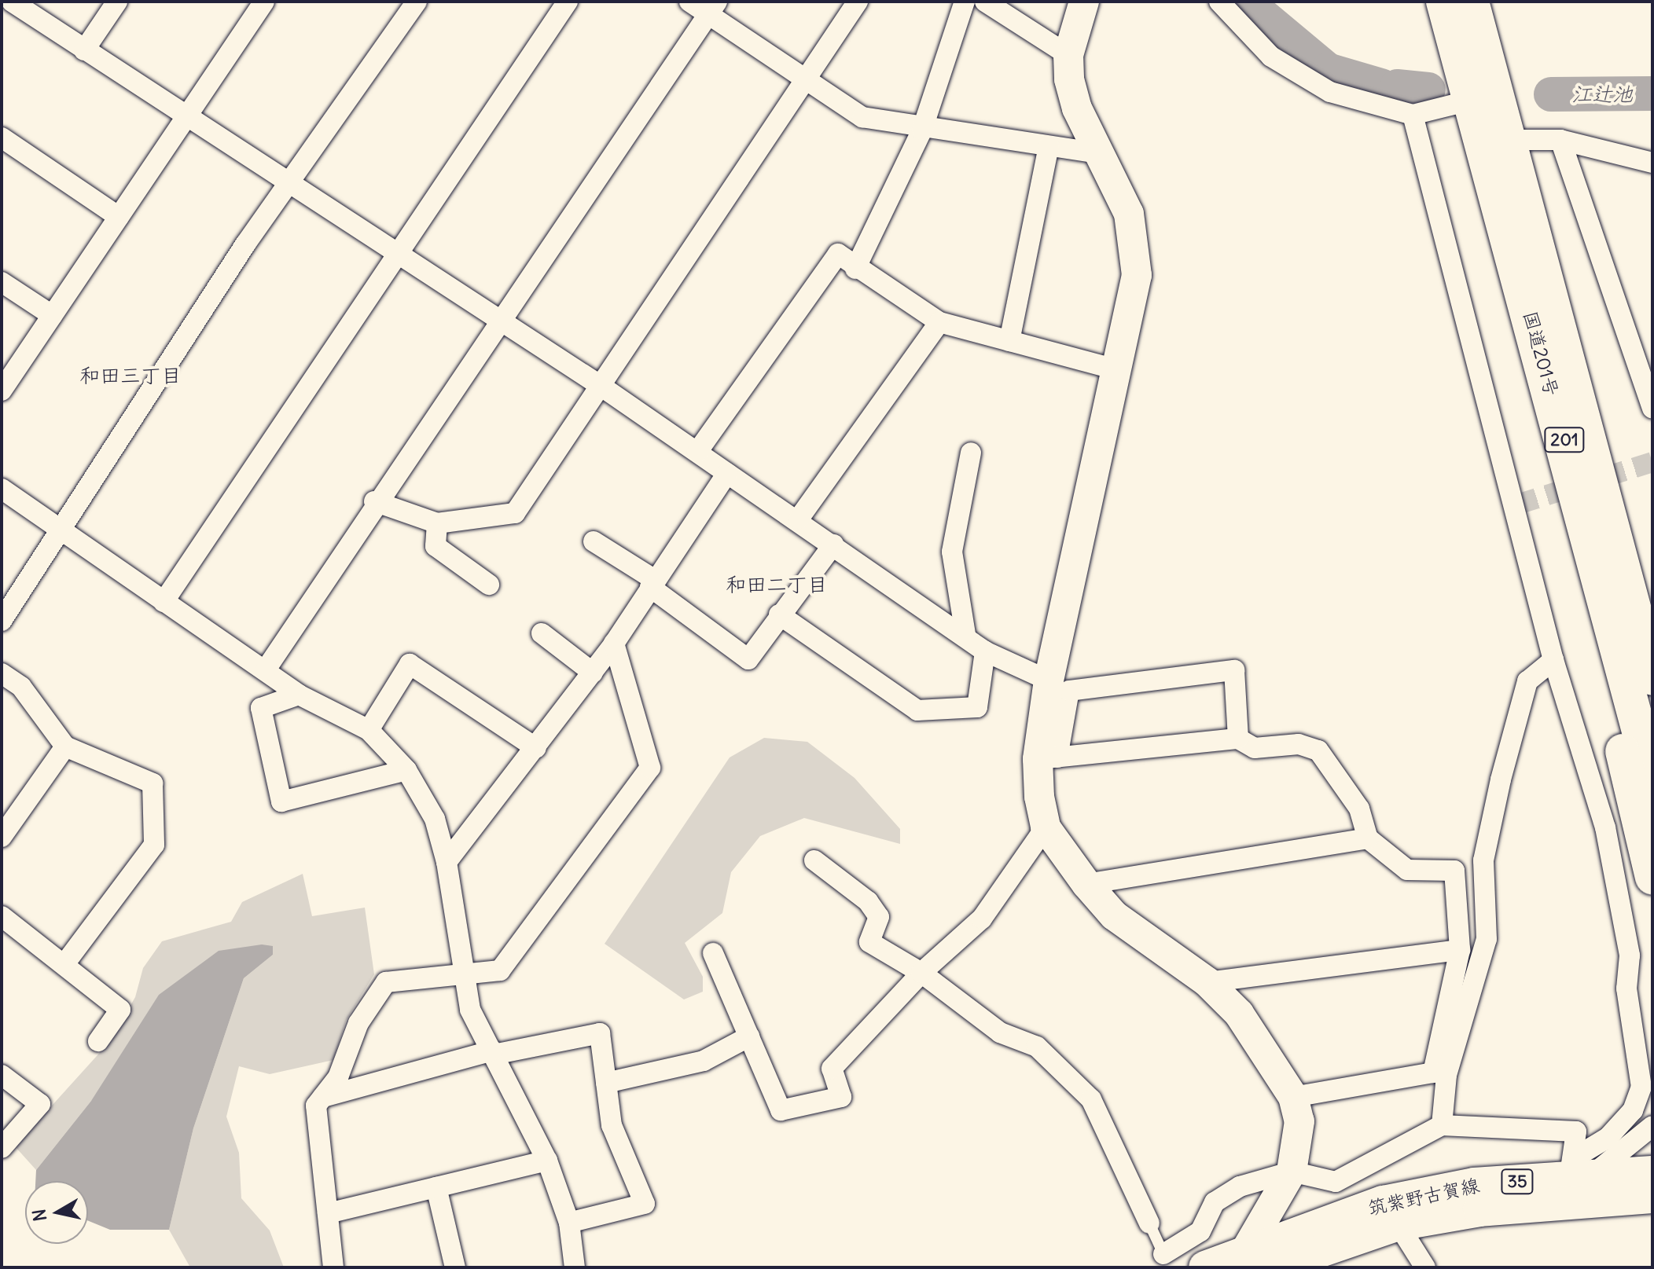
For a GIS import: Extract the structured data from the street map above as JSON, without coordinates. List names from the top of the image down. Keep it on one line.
{"streets":{"highway":["国道201号","201"],"main road":["35","筑紫野古賀線"]},"crossings":[["国道201号","201"]],"districts":["和田三丁目","和田二丁目"],"water":["江辻池"],"north":"left"}
